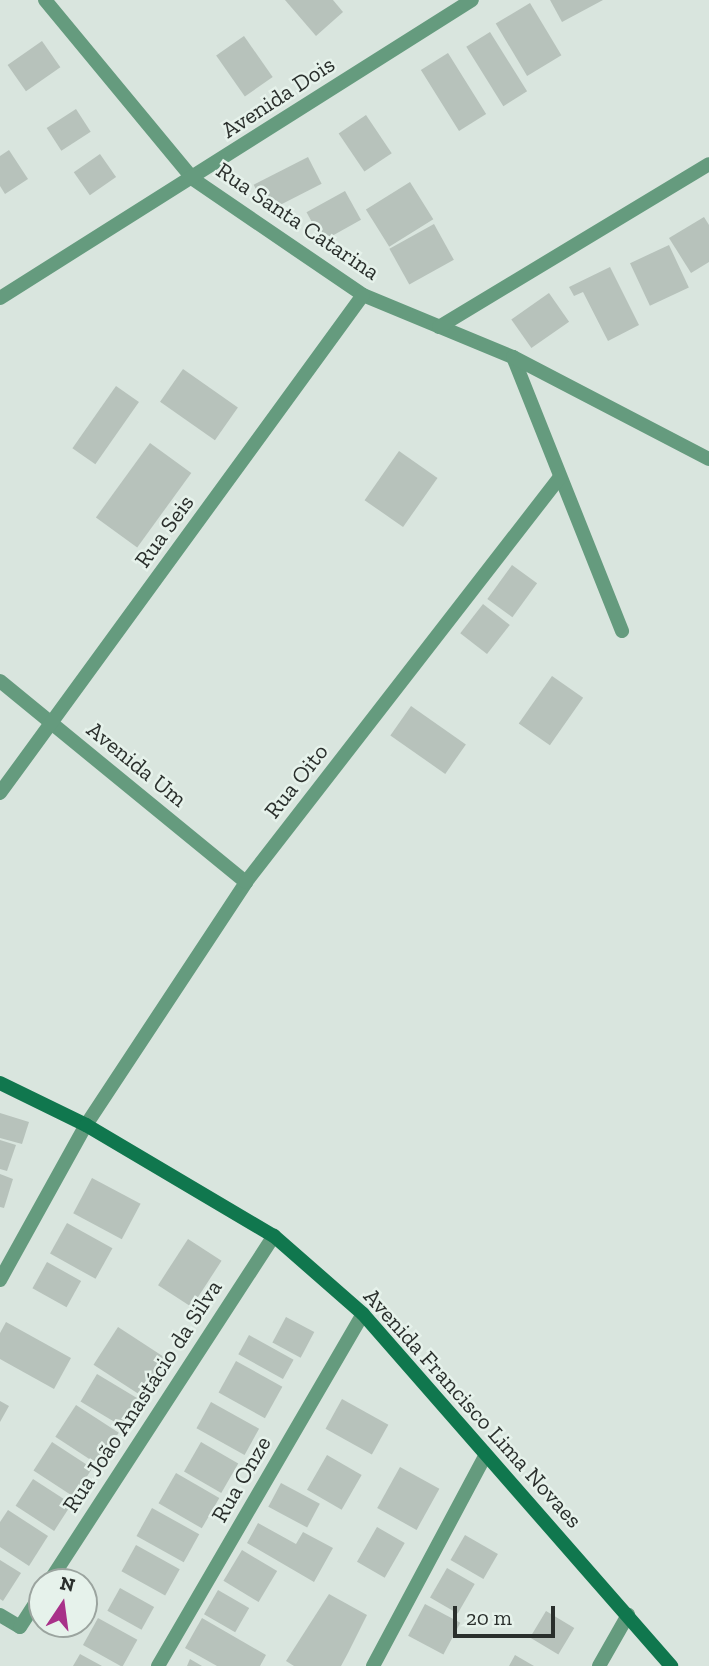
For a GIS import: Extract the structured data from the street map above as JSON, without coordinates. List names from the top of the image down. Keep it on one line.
{"streets":{"street":["Avenida Dois","Rua Santa Catarina","Rua Seis","Avenida Um","Rua Oito","Rua João Anastácio da Silva","Avenida Francisco Lima Novaes","Rua Onze"]},"crossings":[["Avenida Dois","Rua Santa Catarina"],["Rua Santa Catarina","Rua Seis"],["Rua Seis","Avenida Um"],["Avenida Um","Rua Oito"],["Rua Oito","Avenida Francisco Lima Novaes"],["Rua João Anastácio da Silva","Avenida Francisco Lima Novaes"],["Avenida Francisco Lima Novaes","Rua Onze"]],"scale_bar":"20 m","north":"top"}
